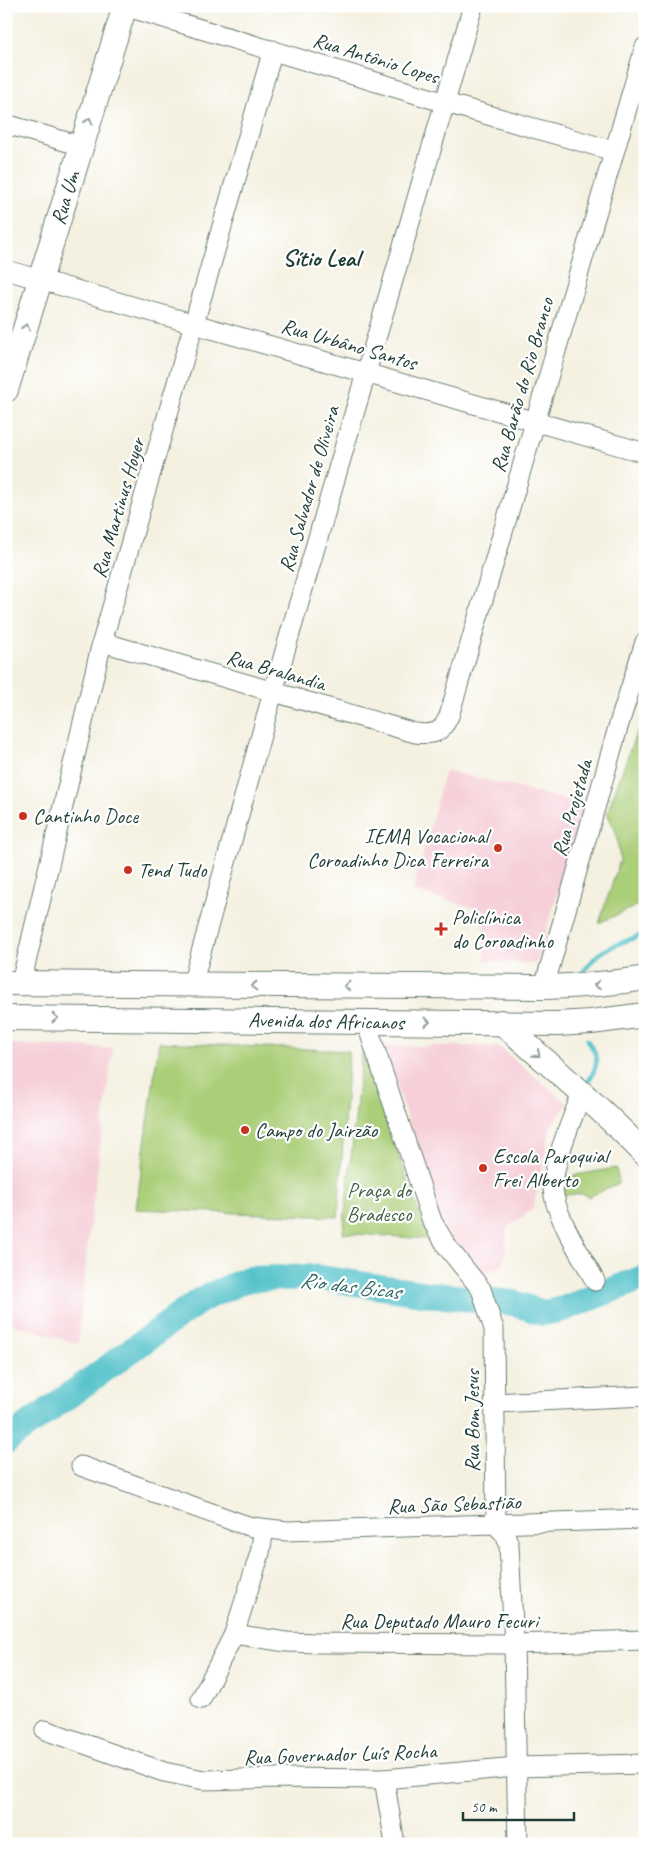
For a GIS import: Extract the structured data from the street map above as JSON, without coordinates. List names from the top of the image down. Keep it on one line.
{"streets":{"main road":["Rua Um","Avenida dos Africanos"],"street":["Rua Antônio Lopes","Rua Urbâno Santos","Rua Barão do Rio Branco","Rua Salvador de Oliveira","Rua Martinus Hoyer","Rua Bralandia","Rua Projetada","Rua Bom Jesus","Rua São Sebastião","Rua Deputado Mauro Fecuri","Rua Governador Luís Rocha"]},"crossings":[["Rua Antônio Lopes","Rua Um"],["Rua Antônio Lopes","Rua Barão do Rio Branco"],["Rua Antônio Lopes","Rua Salvador de Oliveira"],["Rua Antônio Lopes","Rua Martinus Hoyer"],["Rua Um","Rua Urbâno Santos"],["Rua Urbâno Santos","Rua Barão do Rio Branco"],["Rua Urbâno Santos","Rua Salvador de Oliveira"],["Rua Urbâno Santos","Rua Martinus Hoyer"],["Rua Barão do Rio Branco","Rua Bralandia"],["Rua Salvador de Oliveira","Rua Bralandia"],["Rua Salvador de Oliveira","Avenida dos Africanos"],["Rua Martinus Hoyer","Rua Bralandia"],["Rua Martinus Hoyer","Avenida dos Africanos"],["Rua Projetada","Avenida dos Africanos"],["Avenida dos Africanos","Rua Bom Jesus"],["Rua Bom Jesus","Rua São Sebastião"]],"one_way":["Rua Um"],"districts":["Sítio Leal"],"water":["Rio das Bicas"],"parks":["Praça do Bradesco"],"places":{"other":["Cantinho Doce","IEMA Vocacional Coroadinho Dica Ferreira","Tend Tudo","Campo do Jairzão","Escola Paroquial Frei Alberto"],"health":["Policlínica do Coroadinho"]},"scale_bar":"50 m"}
